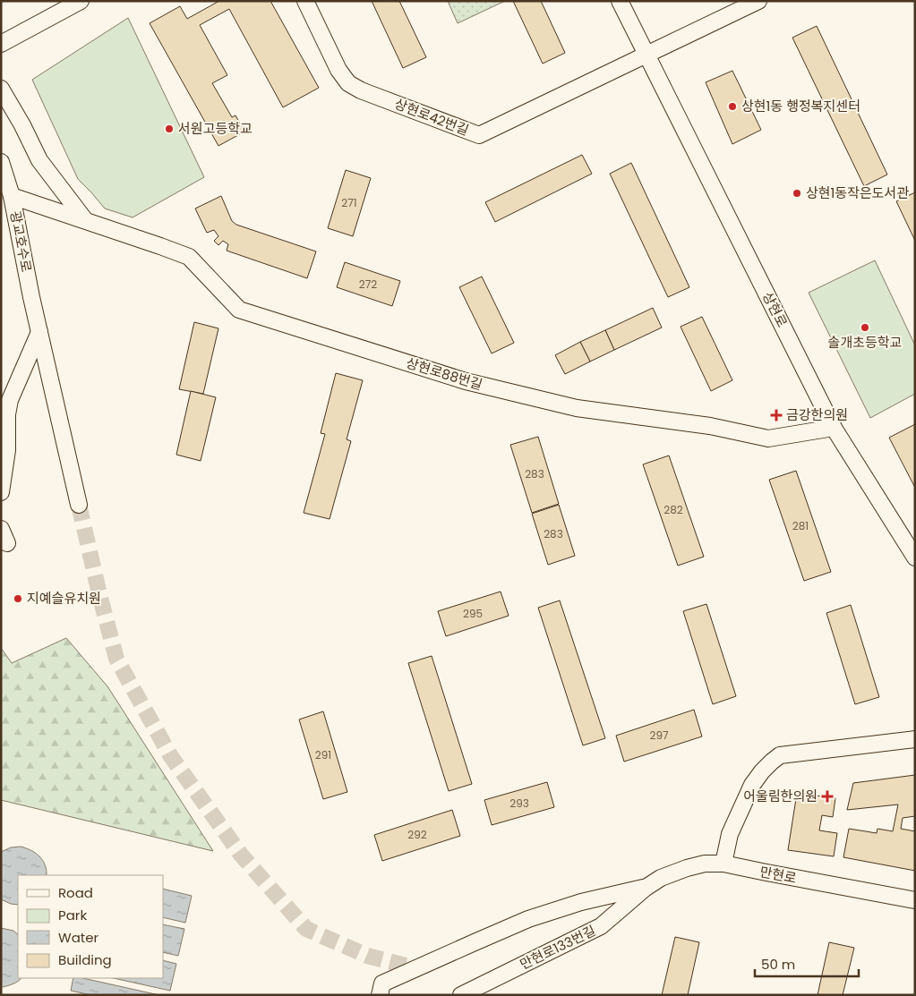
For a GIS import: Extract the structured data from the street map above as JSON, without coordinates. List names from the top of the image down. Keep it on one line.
{"streets":{"street":["상현로42번길","광교호수로","상현로","상현로88번길","만현로","만현로133번길"]},"crossings":[["상현로42번길","상현로"],["광교호수로","상현로88번길"],["상현로","상현로88번길"],["만현로","만현로133번길"]],"places":{"other":["상현1동 행정복지센터","서원고등학교","상현1동작은도서관","솔개초등학교","지예슬유치원"],"health":["금강한의원","어울림한의원"]},"house_numbers":["271","272","283","282","281","283","295","297","291","293","292"],"legend":["Road","Park","Water","Building"],"scale_bar":"50 m"}
